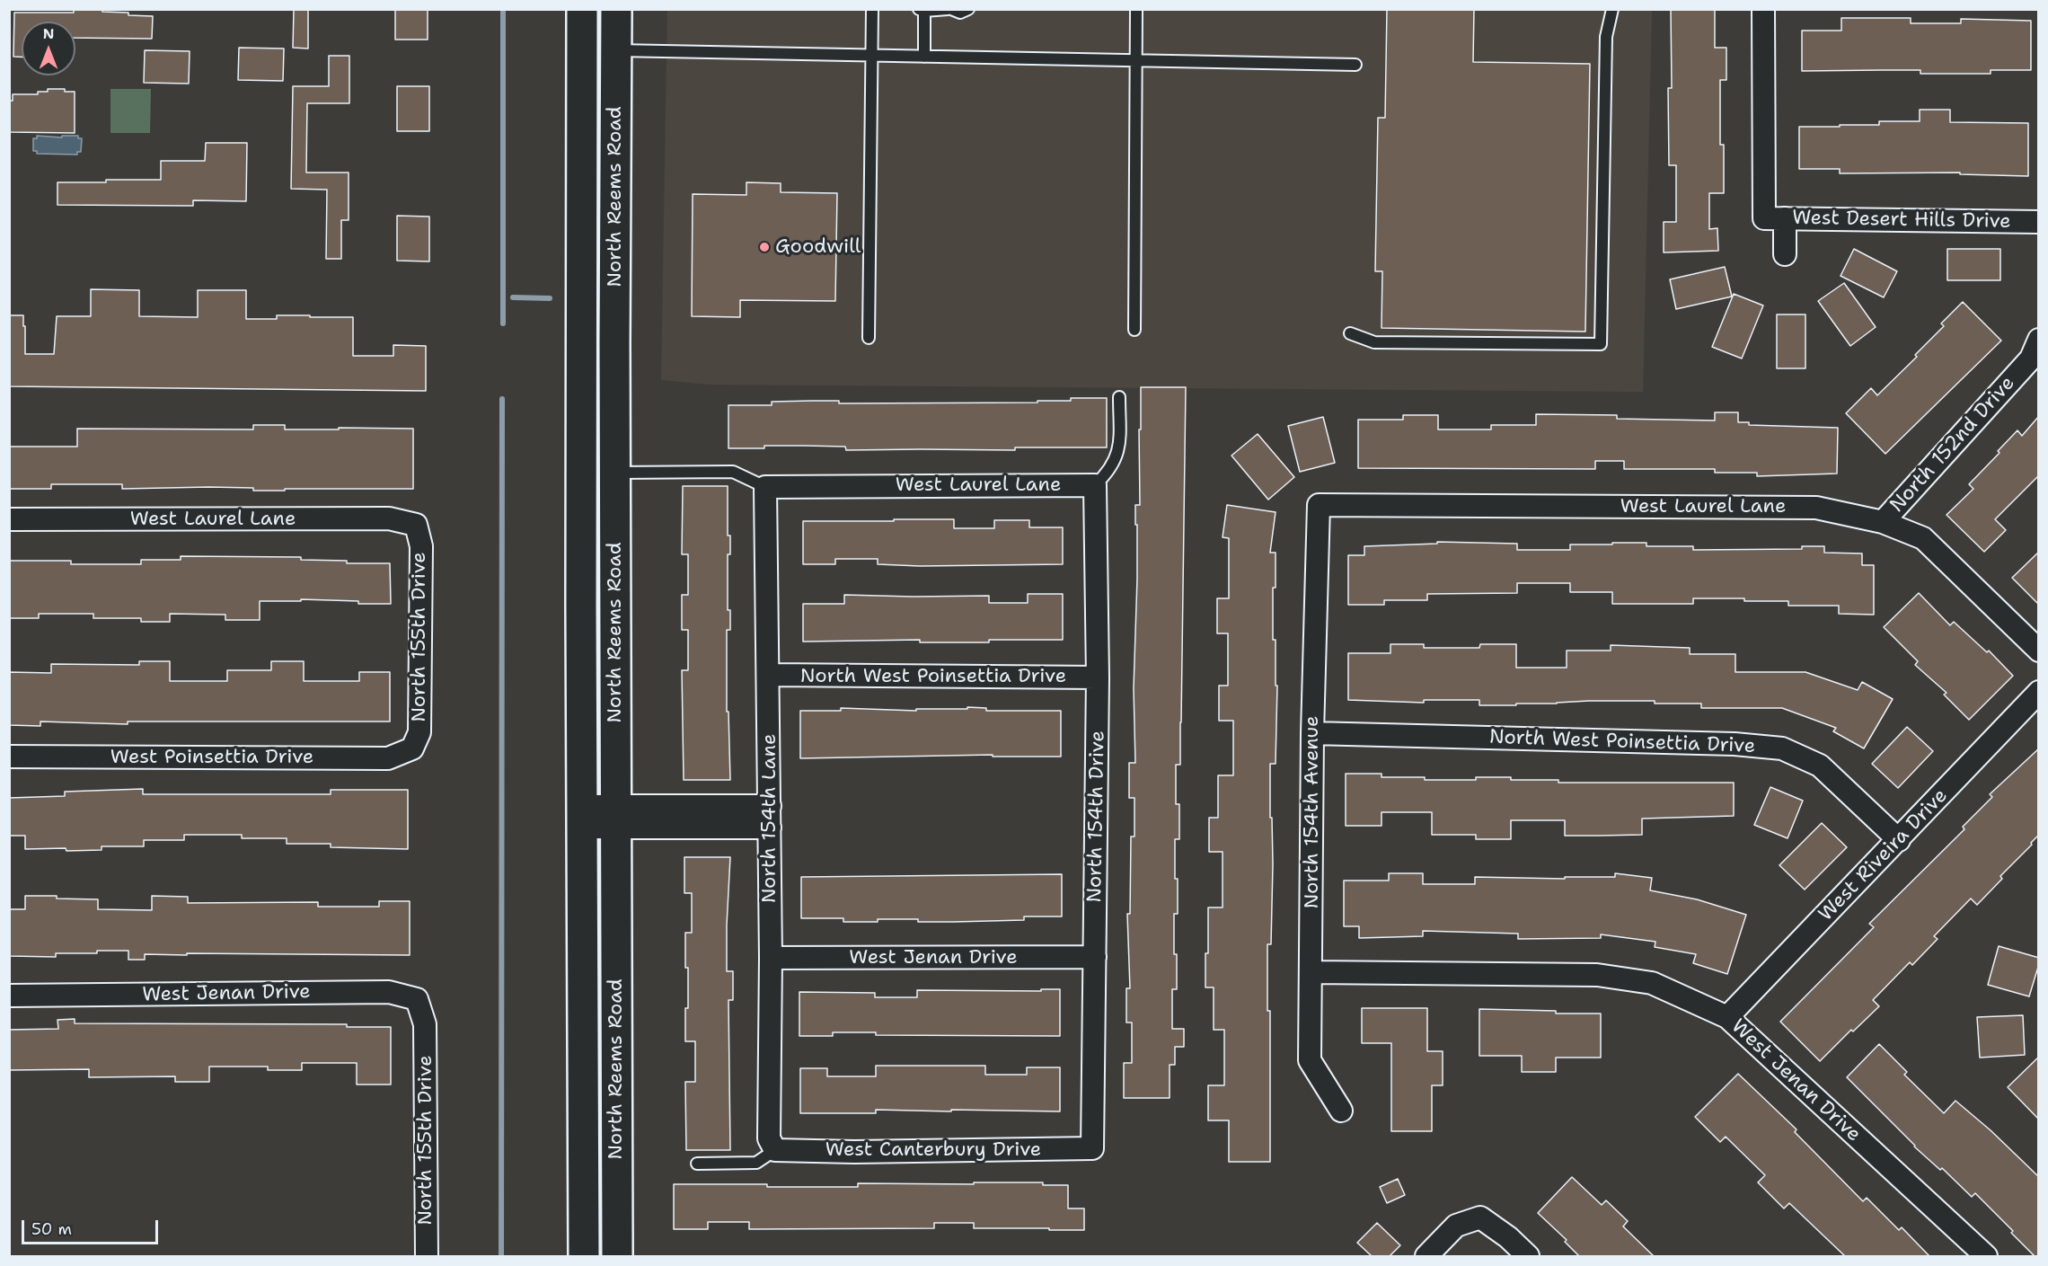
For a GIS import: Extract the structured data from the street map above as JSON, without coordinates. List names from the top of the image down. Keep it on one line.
{"streets":{"main road":["North Reems Road"],"street":["West Desert Hills Drive","North 152nd Drive","West Laurel Lane","North 155th Drive","North West Poinsettia Drive","West Poinsettia Drive","North 154th Avenue","North 154th Drive","North 154th Lane","West Riveira Drive","West Jenan Drive","West Canterbury Drive"]},"crossings":[["North 152nd Drive","West Laurel Lane"],["West Laurel Lane","North 155th Drive"],["West Laurel Lane","North 154th Avenue"],["West Laurel Lane","North 154th Drive"],["West Laurel Lane","North 154th Lane"],["North 155th Drive","West Poinsettia Drive"],["North 155th Drive","West Jenan Drive"],["North West Poinsettia Drive","North 154th Avenue"],["North West Poinsettia Drive","North 154th Drive"],["North West Poinsettia Drive","North 154th Lane"],["North West Poinsettia Drive","West Riveira Drive"],["North 154th Avenue","West Jenan Drive"],["North 154th Drive","West Jenan Drive"],["North 154th Drive","West Canterbury Drive"],["North 154th Lane","West Jenan Drive"],["North 154th Lane","West Canterbury Drive"],["West Riveira Drive","West Jenan Drive"]],"places":["Goodwill"],"scale_bar":"50 m","north":"top"}
